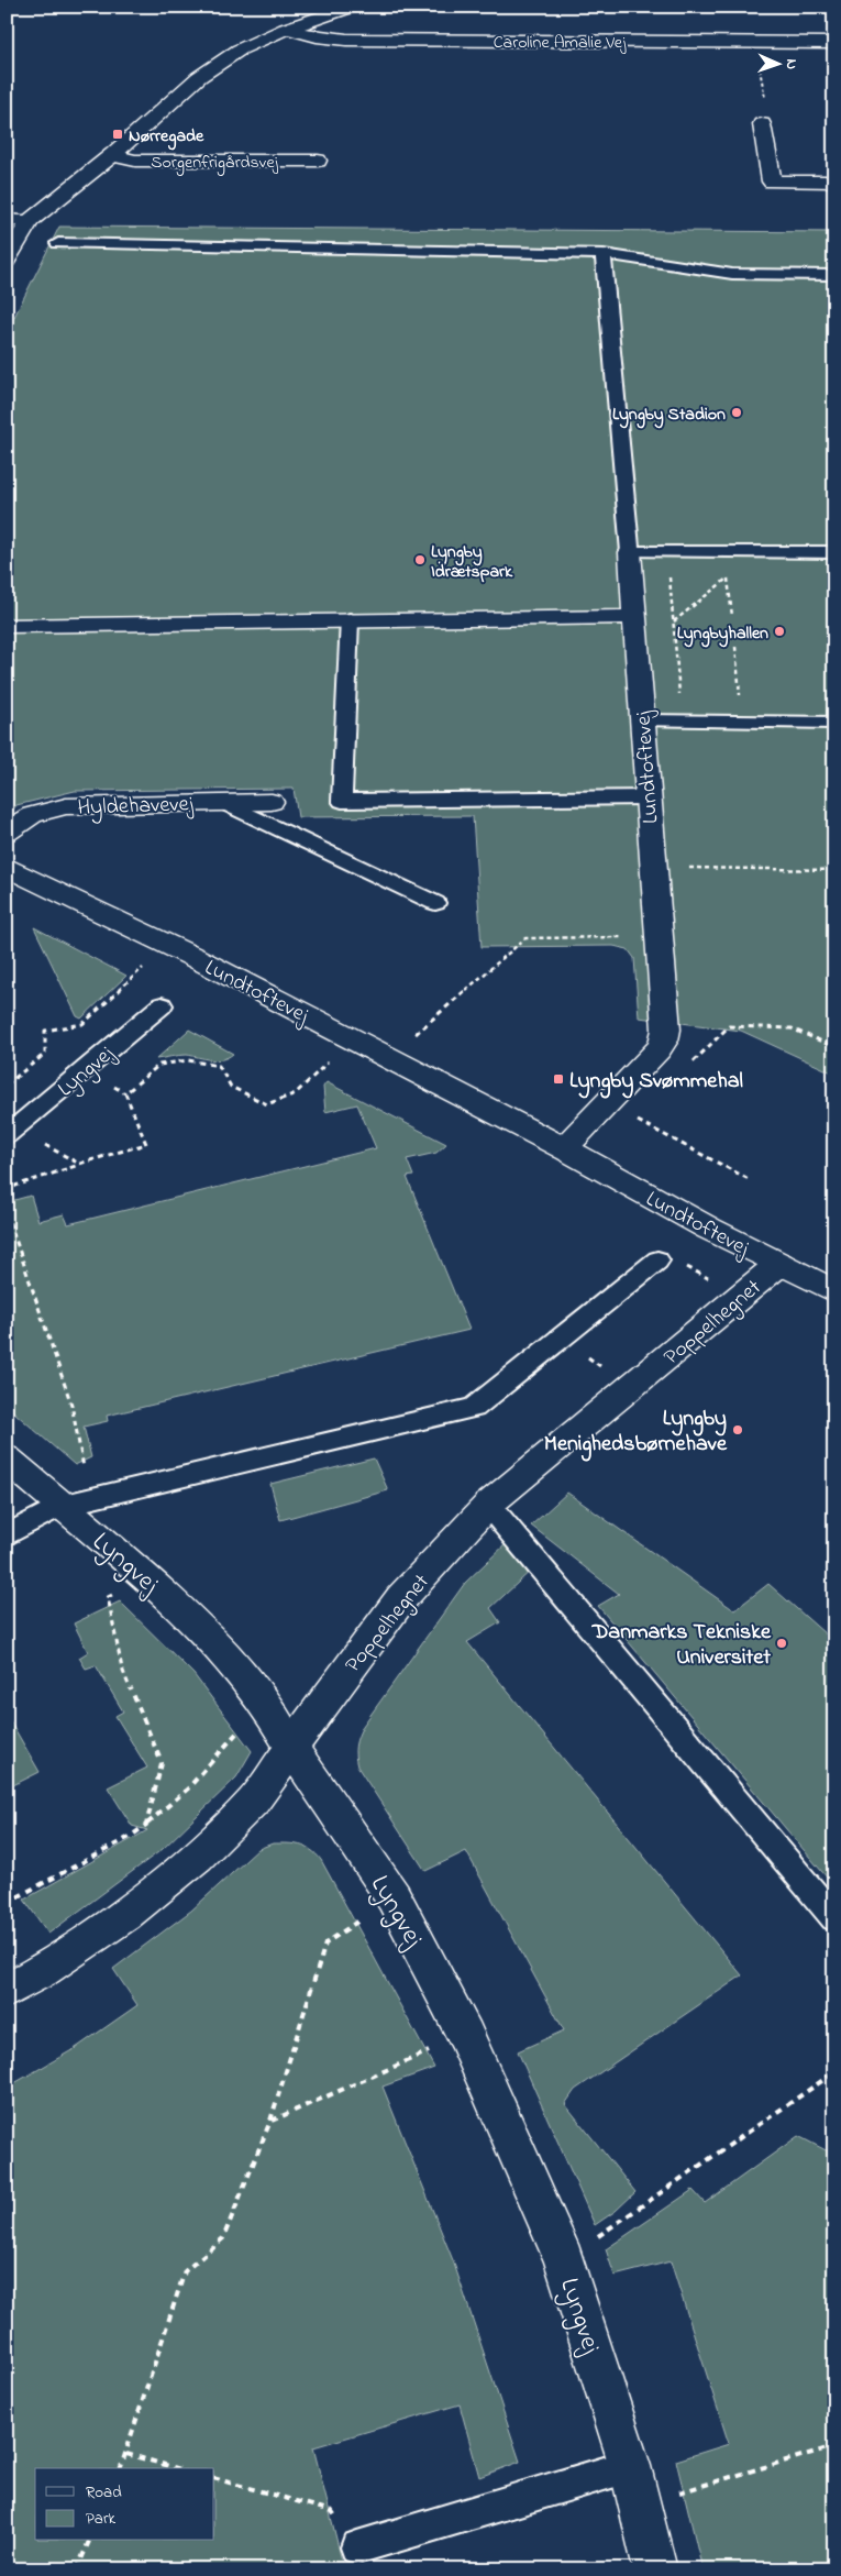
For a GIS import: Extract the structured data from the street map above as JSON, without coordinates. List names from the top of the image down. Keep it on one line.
{"streets":{"street":["Caroline Amalie Vej","Sorgenfrigårdsvej","Lundtoftevej","Hyldehavevej","Lyngvej","Poppelhegnet"]},"crossings":[["Caroline Amalie Vej","Sorgenfrigårdsvej"],["Lundtoftevej","Poppelhegnet"],["Lyngvej","Poppelhegnet"]],"places":{"transit":["Nørregade","Lyngby Svømmehal"],"other":["Lyngby Stadion","Lyngby Idrætspark","Lyngbyhallen","Lyngby Menighedsbørnehave","Danmarks Tekniske Universitet"]},"legend":["Road","Park"],"north":"right"}
